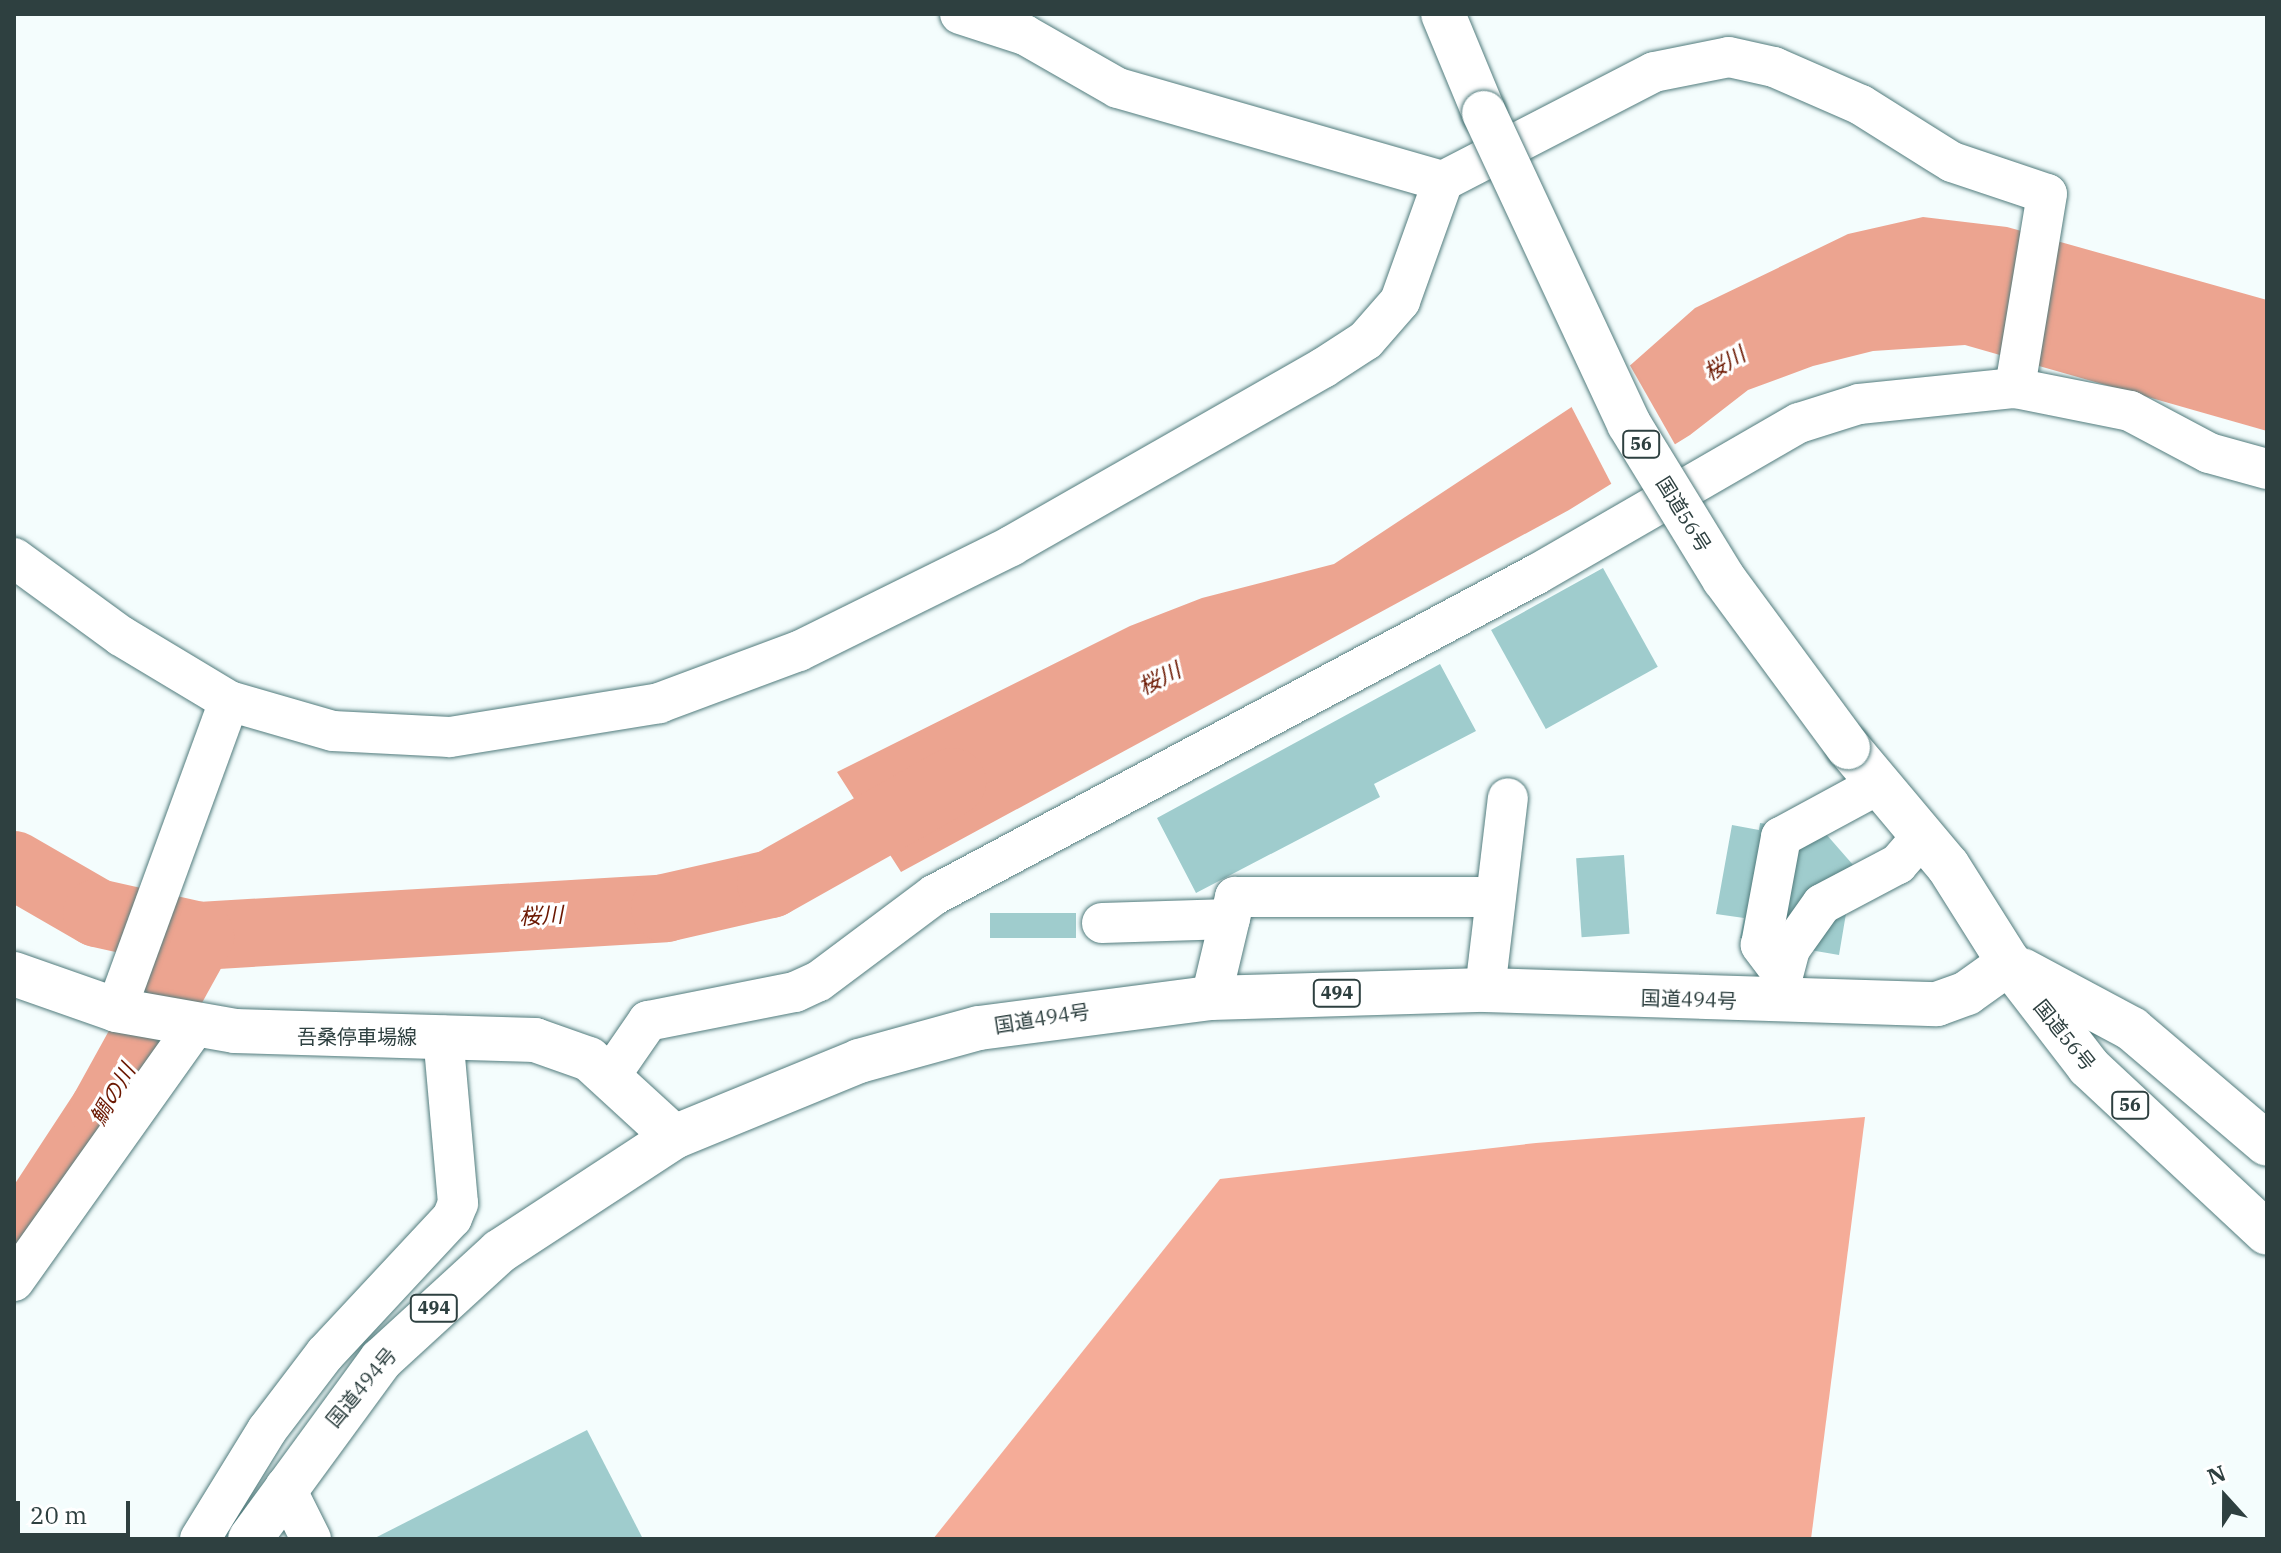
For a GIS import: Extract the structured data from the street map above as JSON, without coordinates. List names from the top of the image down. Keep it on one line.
{"streets":{"main road":["56","国道56号","494","国道494号","吾桑停車場線"]},"crossings":[["国道56号","国道494号"],["国道494号","吾桑停車場線"]],"water":["桜川","鯛の川"],"scale_bar":"20 m","north":"top"}
